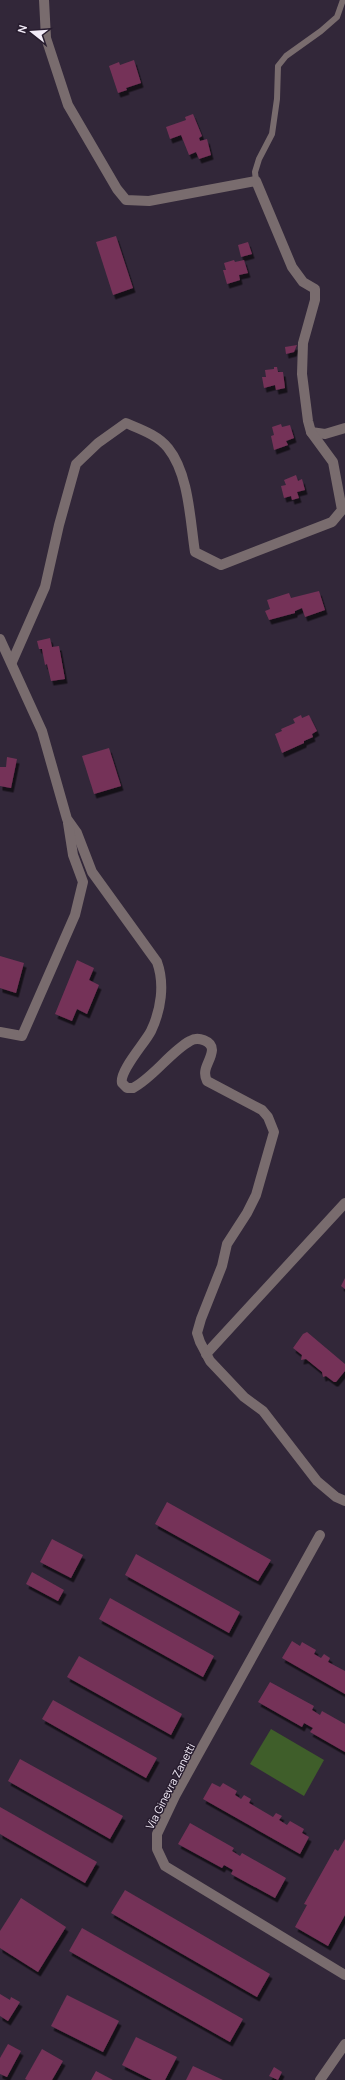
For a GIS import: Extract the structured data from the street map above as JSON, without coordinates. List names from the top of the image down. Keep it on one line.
{"streets":{"street":["Via Ginevra Zanetti"]},"north":"left"}
